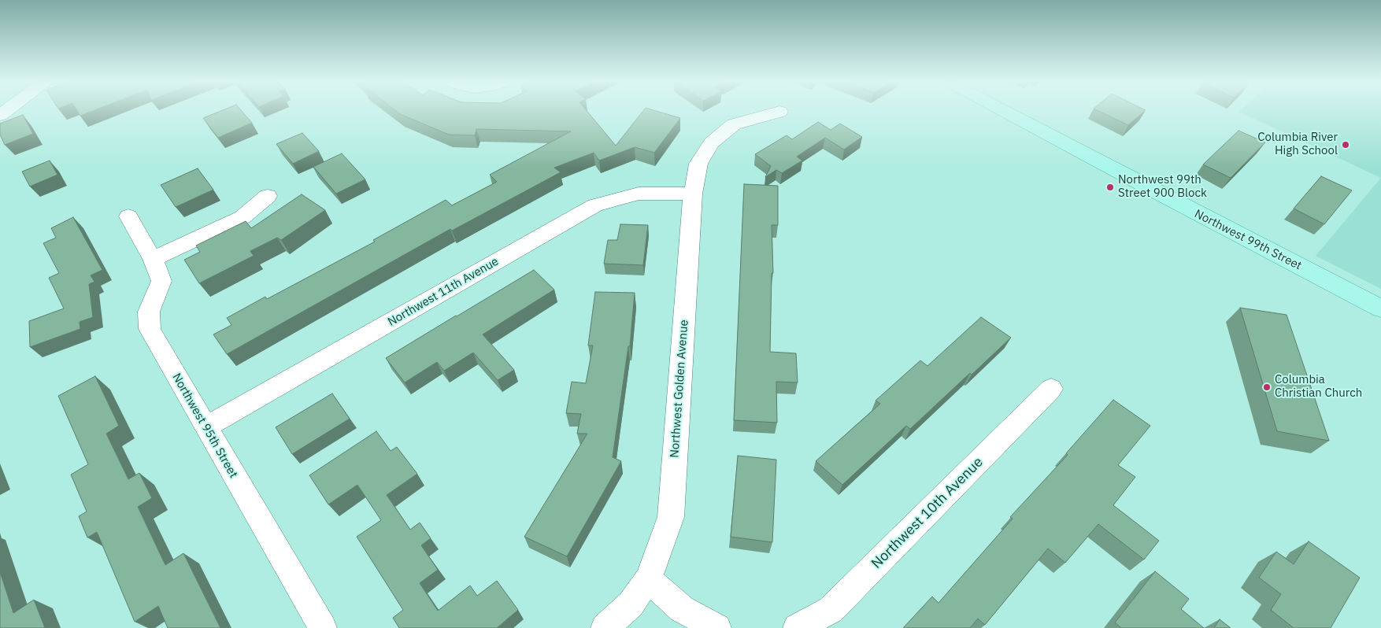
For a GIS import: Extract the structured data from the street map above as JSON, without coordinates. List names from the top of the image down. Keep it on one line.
{"streets":{"main road":["Northwest 99th Street"],"street":["Northwest 11th Avenue","Northwest Golden Avenue","Northwest 95th Street","Northwest 10th Avenue"]},"crossings":[["Northwest 11th Avenue","Northwest Golden Avenue"],["Northwest 11th Avenue","Northwest 95th Street"]],"places":["Columbia River High School","Northwest 99th Street 900 Block","Columbia Christian Church"]}
